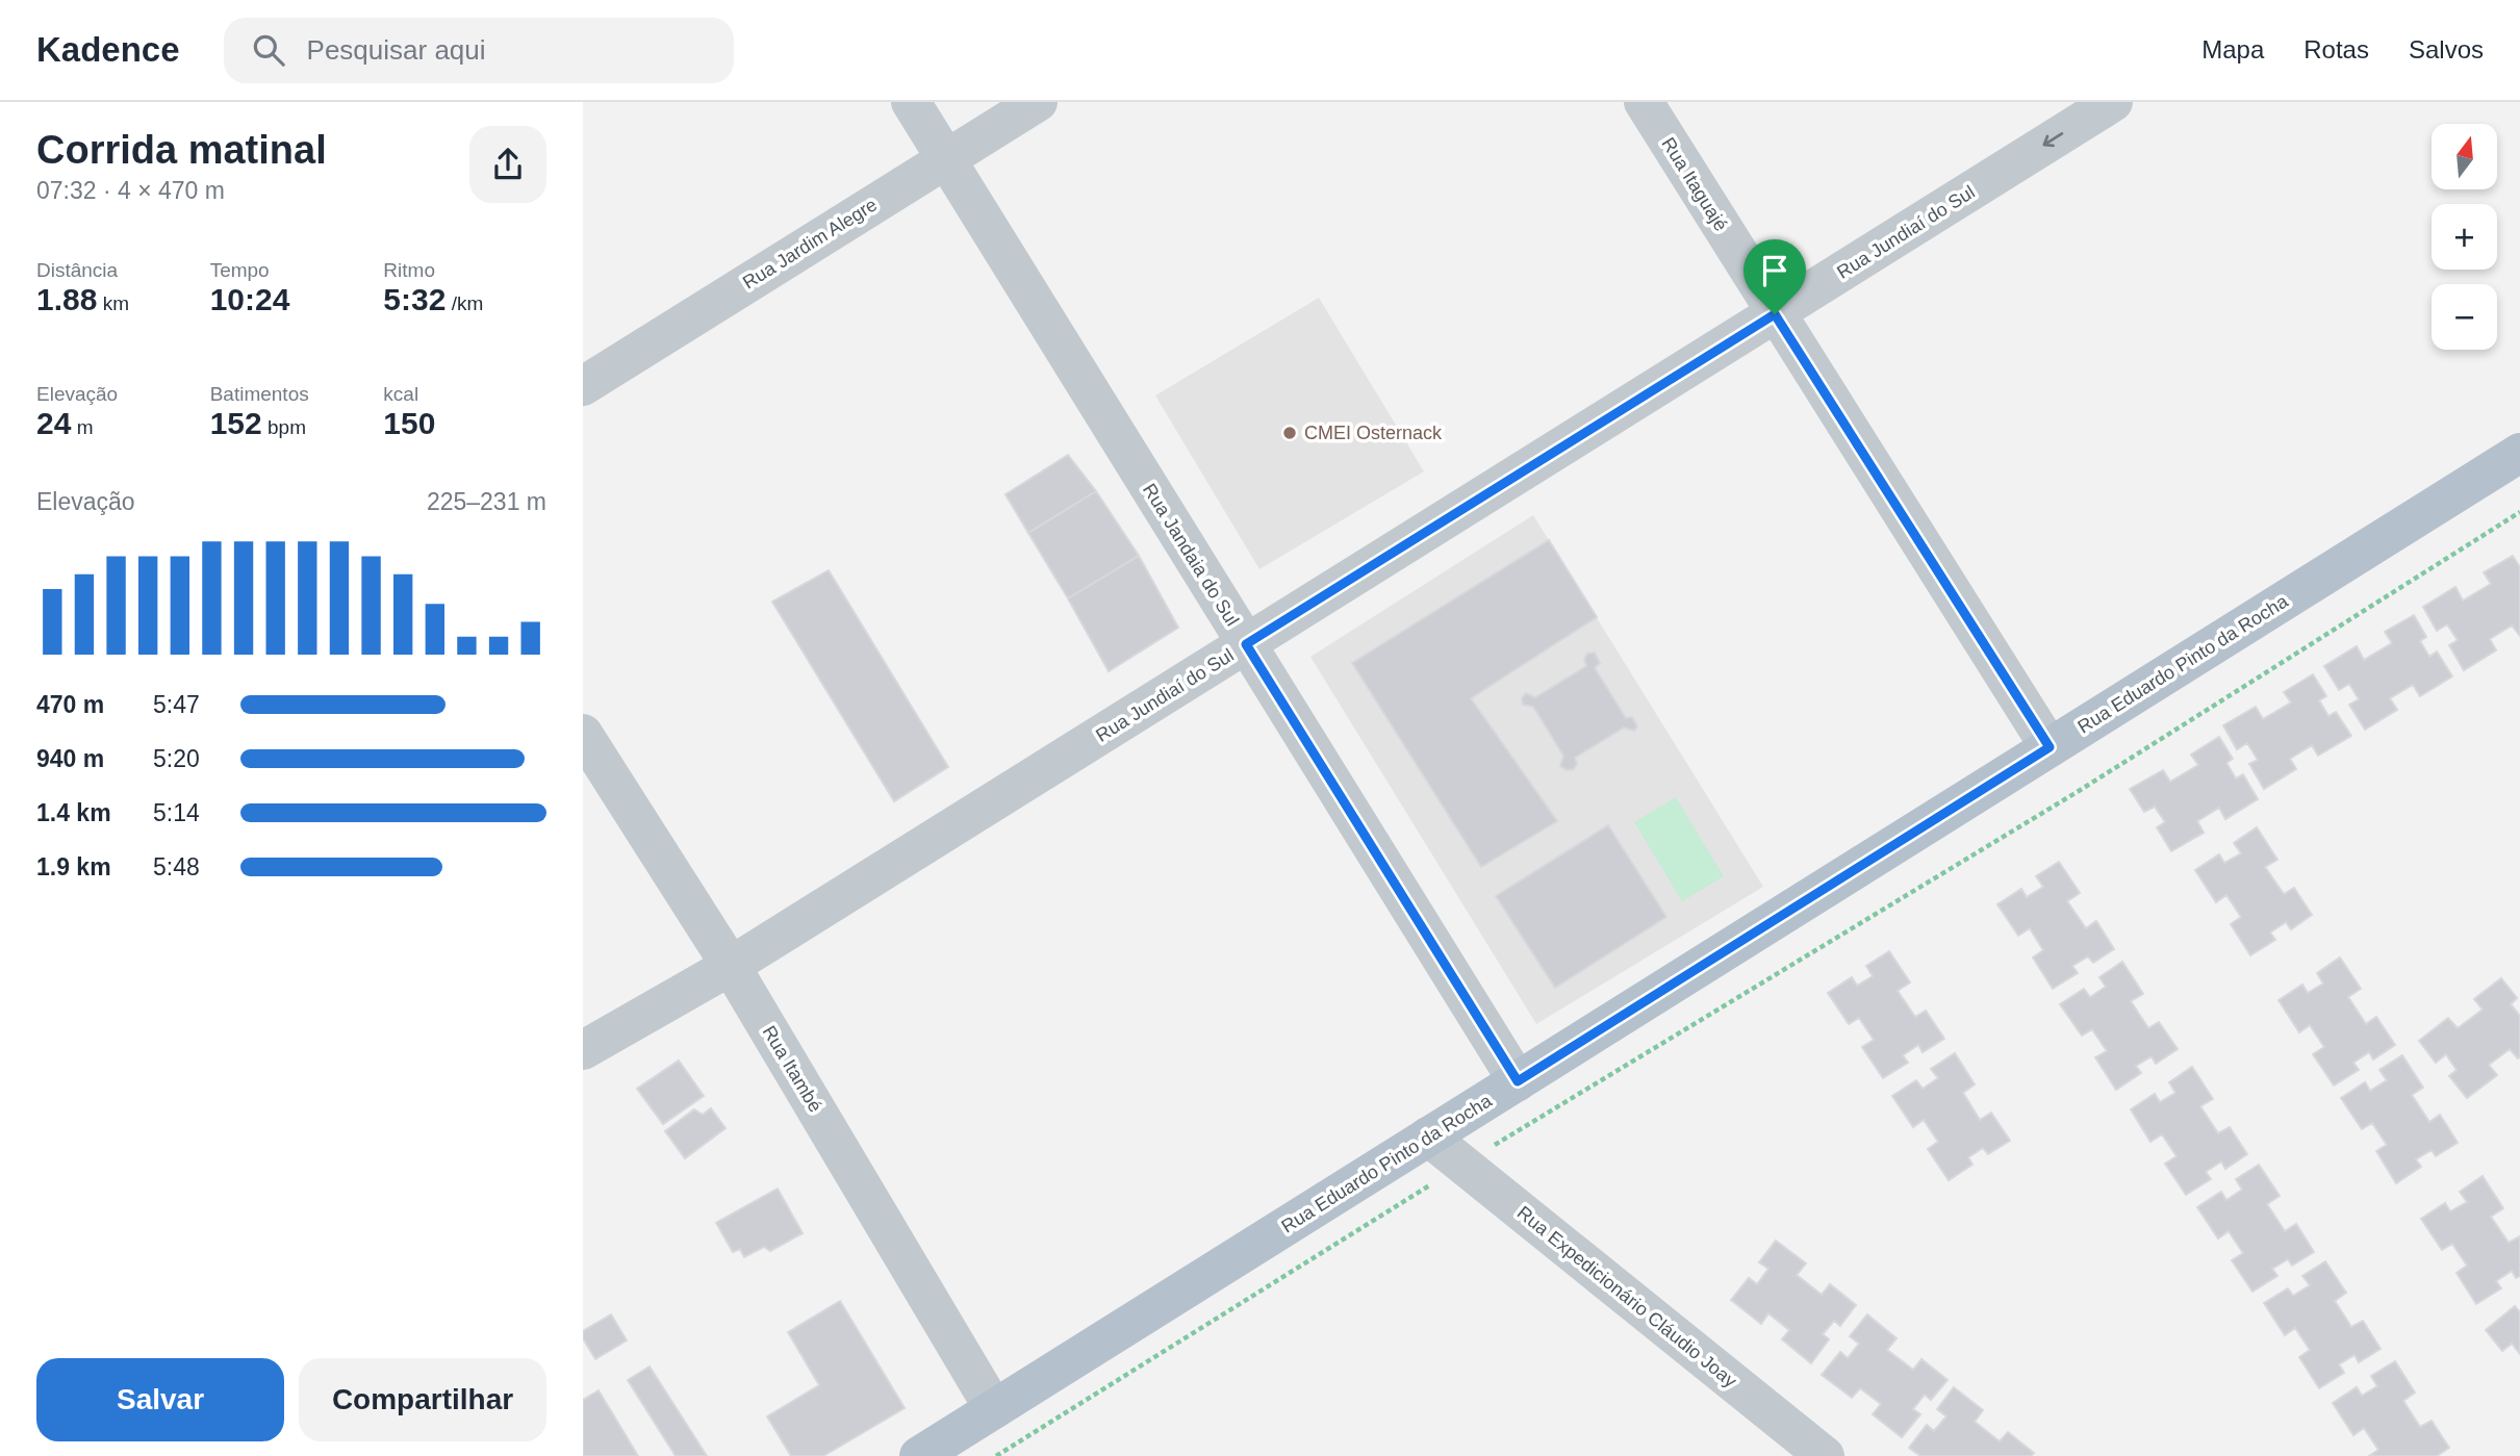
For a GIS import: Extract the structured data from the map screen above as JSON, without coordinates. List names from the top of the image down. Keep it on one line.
{"streets":{"main road":["Rua Eduardo Pinto da Rocha"],"street":["Rua Itaguajé","Rua Jundiaí do Sul","Rua Jardim Alegre","Rua Jandaia do Sul","Rua Itambé","Rua Expedicionário Cláudio Joay"]},"crossings":[["Rua Itaguajé","Rua Jundiaí do Sul"],["Rua Itaguajé","Rua Eduardo Pinto da Rocha"],["Rua Jundiaí do Sul","Rua Jandaia do Sul"],["Rua Jundiaí do Sul","Rua Itambé"],["Rua Jardim Alegre","Rua Jandaia do Sul"],["Rua Jandaia do Sul","Rua Eduardo Pinto da Rocha"],["Rua Eduardo Pinto da Rocha","Rua Itambé"],["Rua Eduardo Pinto da Rocha","Rua Expedicionário Cláudio Joay"]],"places":["CMEI Osternack"],"north":"top","page":{"header":"Kadence","search":"Pesquisar aqui","nav":["Mapa","Rotas","Salvos"],"heading":["Corrida matinal","07:32 · 4 × 470 m"],"map_buttons":["+","−"],"stats":[["Distância","1.88 km"],["Tempo","10:24"],["Ritmo","5:32 /km"],["Elevação","24 m"],["Batimentos","152 bpm"],["kcal","150"]],"chart":["Elevação","225–231 m"],"list":[{"name":"470 m","note":"5:47"},{"name":"940 m","note":"5:20"},{"name":"1.4 km","note":"5:14"},{"name":"1.9 km","note":"5:48"}],"buttons":["Salvar","Compartilhar"]}}
